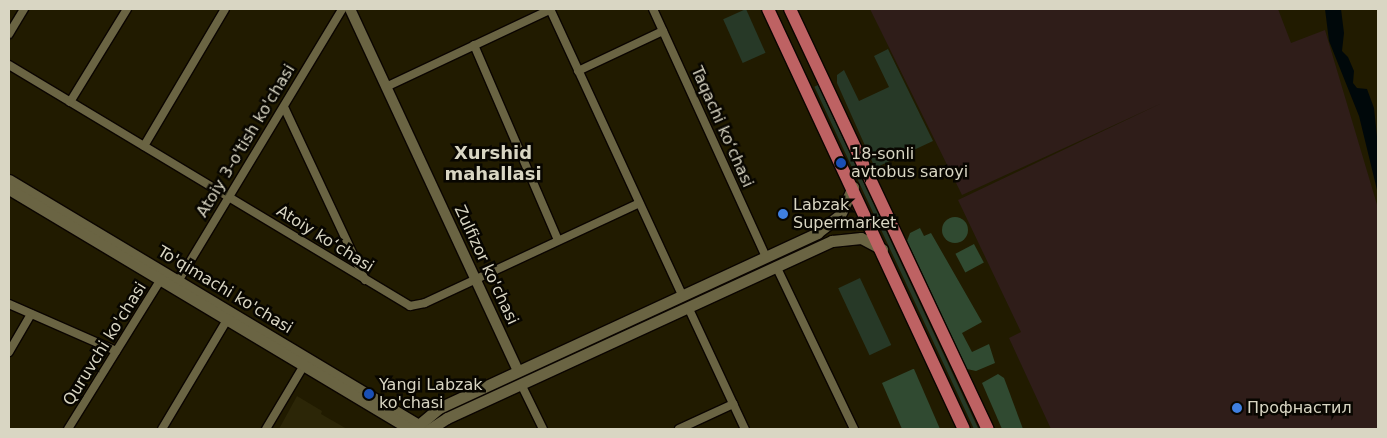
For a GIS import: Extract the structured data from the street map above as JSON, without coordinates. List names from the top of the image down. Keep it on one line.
{"streets":{"main road":["To'qimachi ko'chasi"],"street":["Taqachi koʻchasi","Atoiy 3-o'tish ko'chasi","Atoiy koʻchasi","Zulfizor ko'chasi","Quruvchi ko'chasi"]},"crossings":[["Atoiy 3-o'tish ko'chasi","Atoiy koʻchasi"],["Atoiy 3-o'tish ko'chasi","To'qimachi ko'chasi"],["Atoiy koʻchasi","Zulfizor ko'chasi"],["To'qimachi ko'chasi","Quruvchi ko'chasi"]],"districts":["Xurshid mahallasi"],"places":["18-sonli avtobus saroyi","Labzak Supermarket","Yangi Labzak ko'chasi","Профнастил"]}
